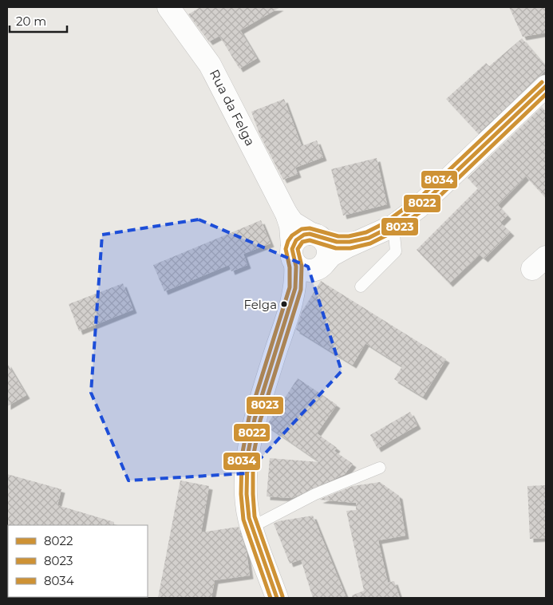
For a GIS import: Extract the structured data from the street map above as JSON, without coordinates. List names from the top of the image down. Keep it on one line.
{"streets":{"street":["Rua da Felga"]},"places":["Felga"],"lines":["transit line 8034","transit line 8022","transit line 8023"],"legend":["8022","8023","8034"],"scale_bar":"20 m"}
